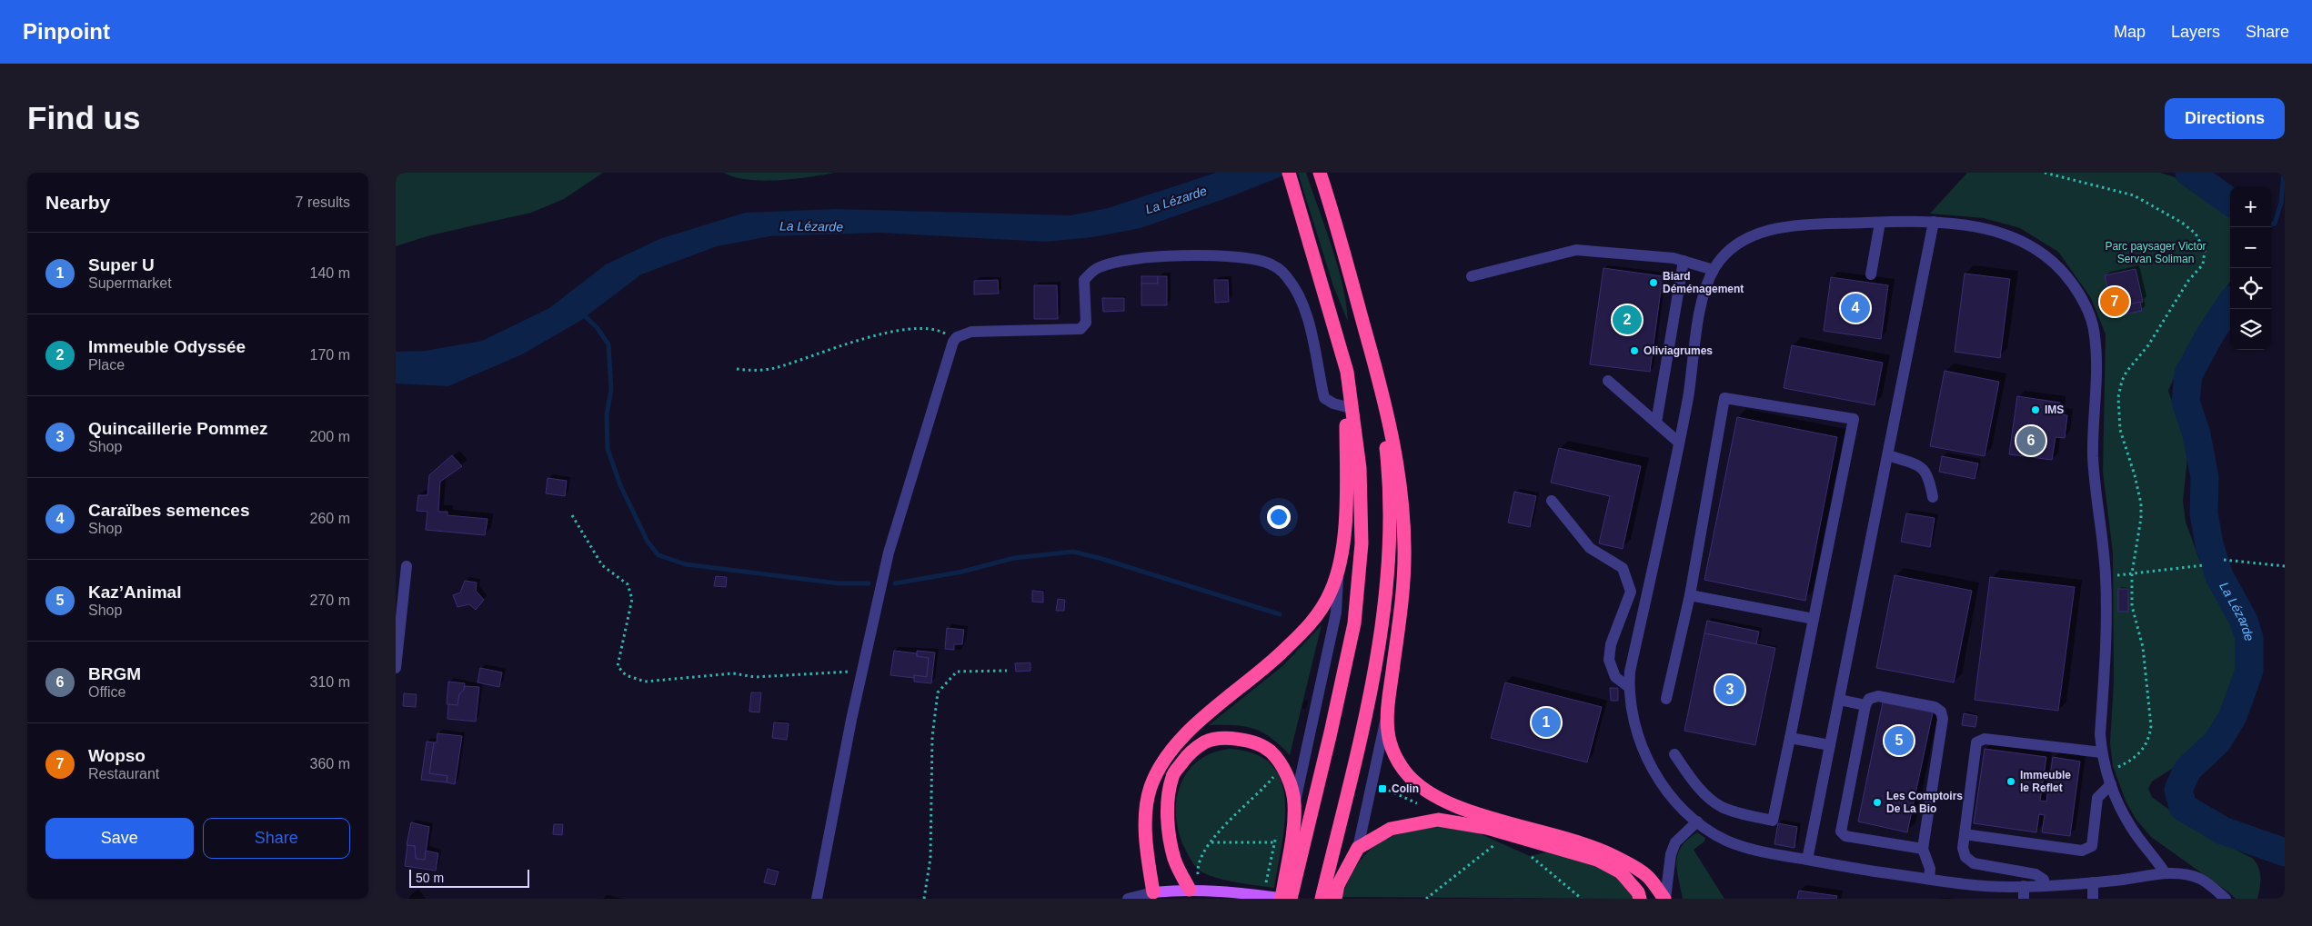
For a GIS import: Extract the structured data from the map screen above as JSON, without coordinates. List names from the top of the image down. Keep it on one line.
{"water":["La Lézarde"],"parks":["Parc paysager Victor Servan Soliman"],"places":{"other":["Biard Déménagement","Oliviagrumes","IMS","Immeuble le Reflet","Les Comptoirs De La Bio"],"transit":["Colin"]},"scale_bar":"50 m","page":{"header":"Pinpoint","nav":["Map","Layers","Share"],"buttons":["Directions",["Save","Share"]],"title":"Find us","heading":["Nearby","7 results"],"map_buttons":["+","−"],"list":[{"mark":"1","name":"Super U","note":"Supermarket","value":"140 m"},{"mark":"2","name":"Immeuble Odyssée","note":"Place","value":"170 m"},{"mark":"3","name":"Quincaillerie Pommez","note":"Shop","value":"200 m"},{"mark":"4","name":"Caraïbes semences","note":"Shop","value":"260 m"},{"mark":"5","name":"Kaz’Animal","note":"Shop","value":"270 m"},{"mark":"6","name":"BRGM","note":"Office","value":"310 m"},{"mark":"7","name":"Wopso","note":"Restaurant","value":"360 m"}],"pins":["7","4","2","6","3","1","5"],"scale":"50 m"}}
